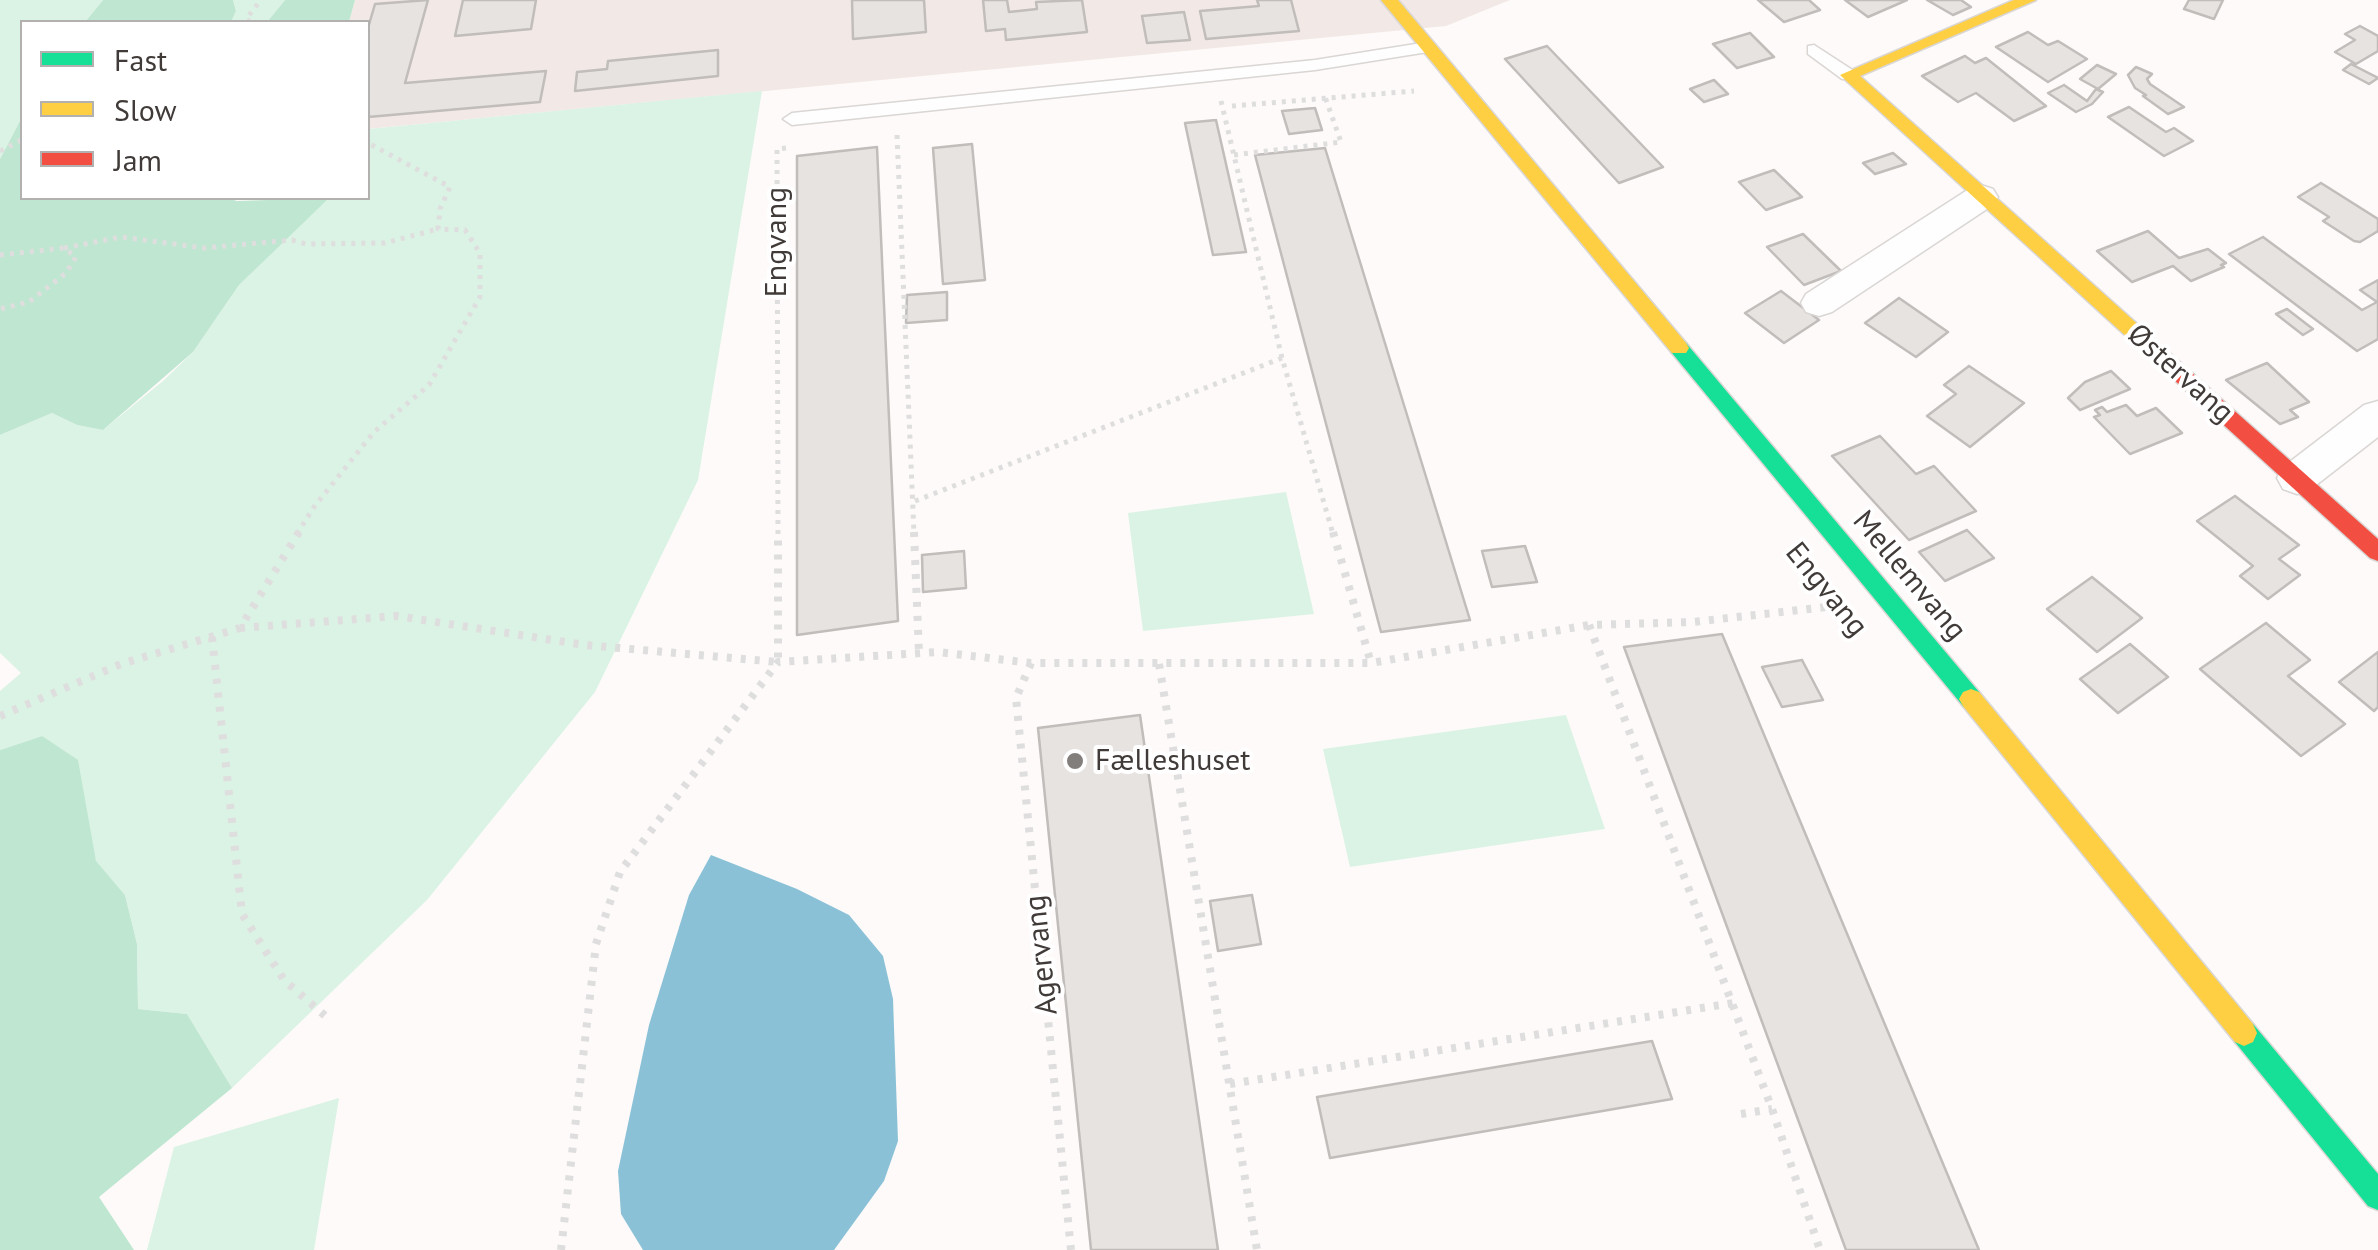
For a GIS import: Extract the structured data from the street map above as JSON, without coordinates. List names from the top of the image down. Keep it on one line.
{"streets":{"street":["Østervang","Mellemvang"],"path":["Engvang","Agervang"]},"places":["Fælleshuset"],"legend":["Fast","Slow","Jam"]}
